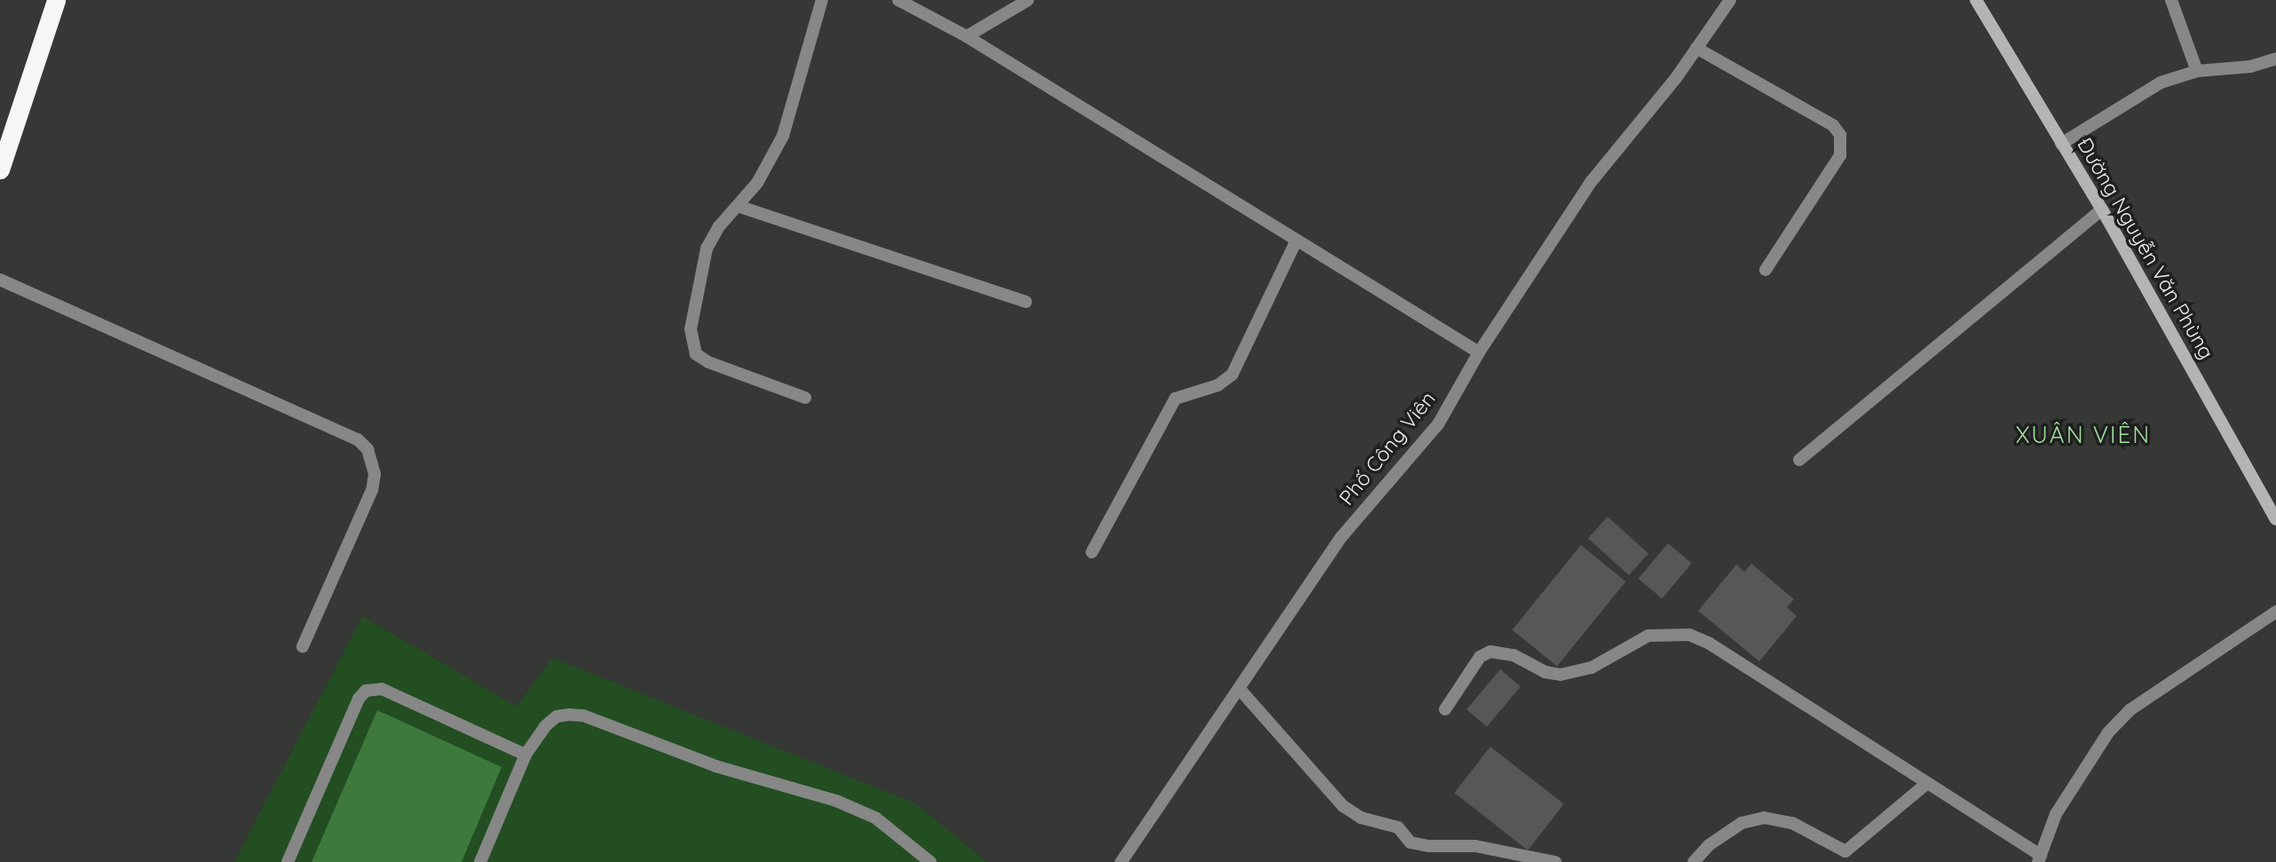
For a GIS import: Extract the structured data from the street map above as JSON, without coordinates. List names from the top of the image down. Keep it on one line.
{"streets":{"street":["Đường Nguyễn Văn Phùng","Phố Công Viên"]},"districts":["XUÂN VIÊN"]}
